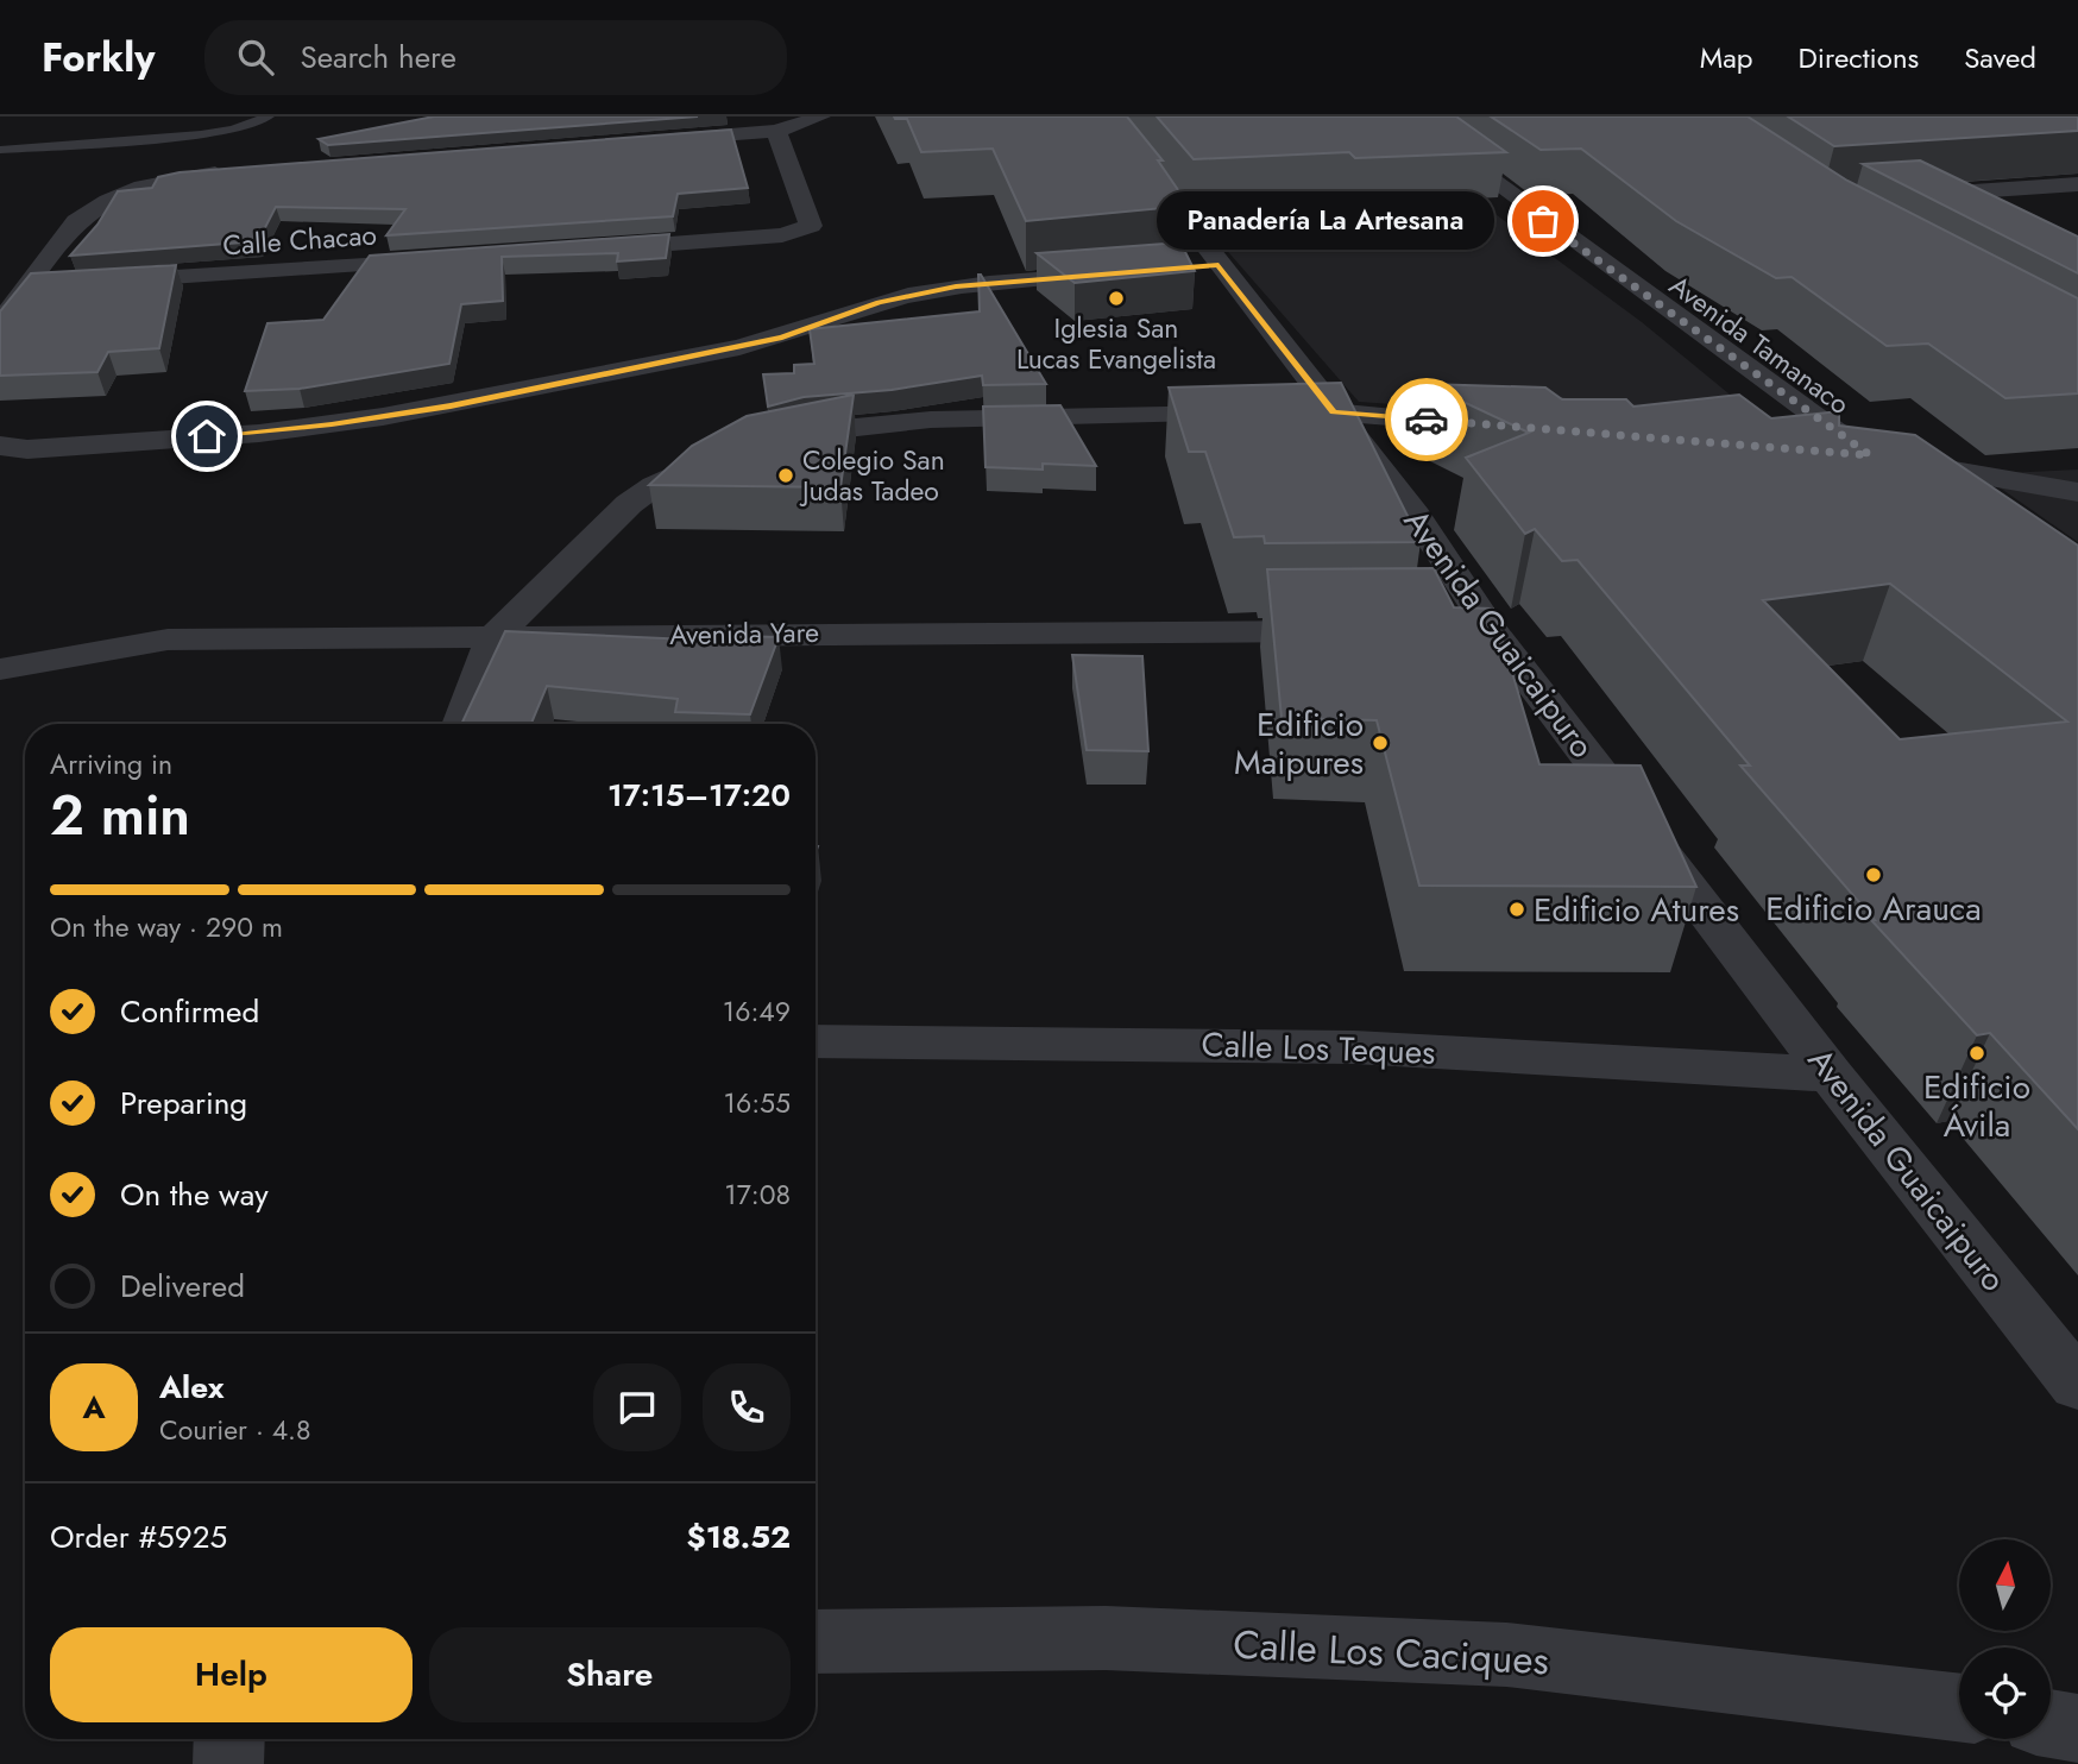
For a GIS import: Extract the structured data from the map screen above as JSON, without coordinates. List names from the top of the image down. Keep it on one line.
{"streets":{"street":["Calle Chacao","Avenida Tamanaco","Avenida Yare","Avenida Guaicaipuro","Calle Los Teques","Calle Los Caciques"]},"crossings":[["Avenida Guaicaipuro","Calle Los Teques"]],"places":["Panadería La Artesana","Iglesia San Lucas Evangelista","Colegio San Judas Tadeo","Edificio Maipures","Edificio Arauca","Edificio Atures","Edificio Ávila"],"north":"top","page":{"header":"Forkly","search":"Search here","nav":["Map","Directions","Saved"],"bubble":"Panadería La Artesana","heading":["2 min","Arriving in","17:15–17:20"],"panel":["Alex","Courier · 4.8","Order #5925","$18.52"],"bar":"On the way · 290 m","list":[["Confirmed","16:49"],["Preparing","16:55"],["On the way","17:08"],"Delivered"],"round":"A","buttons":["Help","Share"]}}
